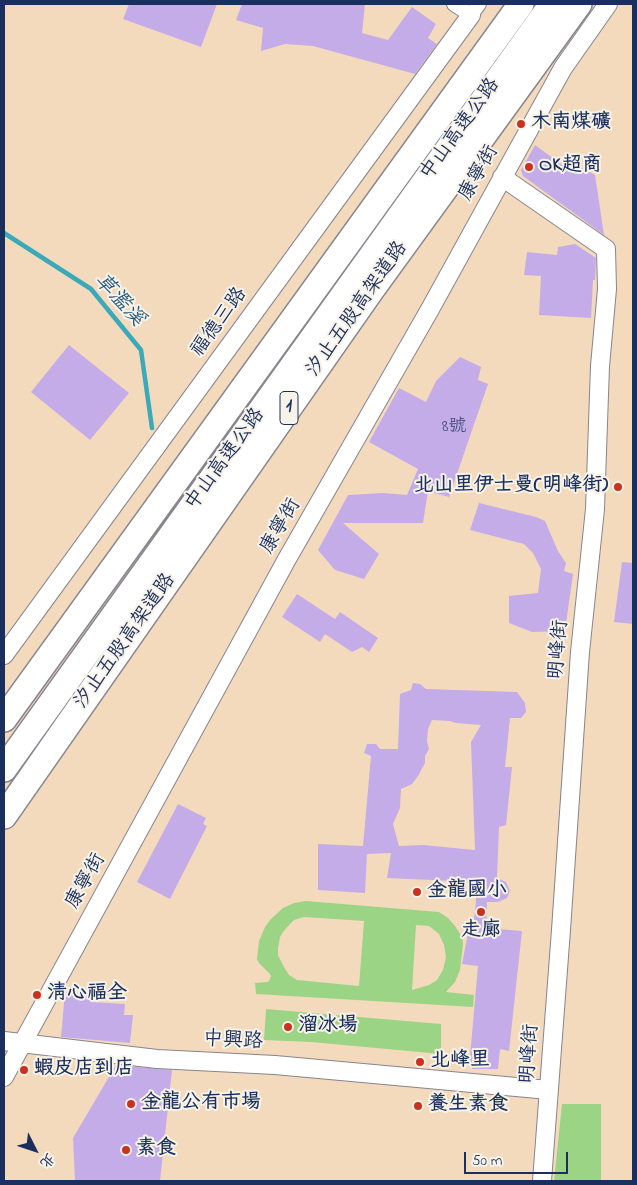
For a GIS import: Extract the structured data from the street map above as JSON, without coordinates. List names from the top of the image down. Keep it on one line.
{"streets":{"highway":["中山高速公路","汐止五股高架道路","1"],"street":["康寧街","福德三路","明峰街","中興路"]},"crossings":[["康寧街","明峰街"],["康寧街","中興路"],["明峰街","中興路"]],"water":["草濫溪"],"places":["木南煤礦","OK超商","北山里伊士曼(明峰街)","金龍國小","走廊","清心福全","溜冰場","北峰里","蝦皮店到店","金龍公有市場","養生素食","素食"],"house_numbers":["8號"],"scale_bar":"50 m","north":"bottom right"}
